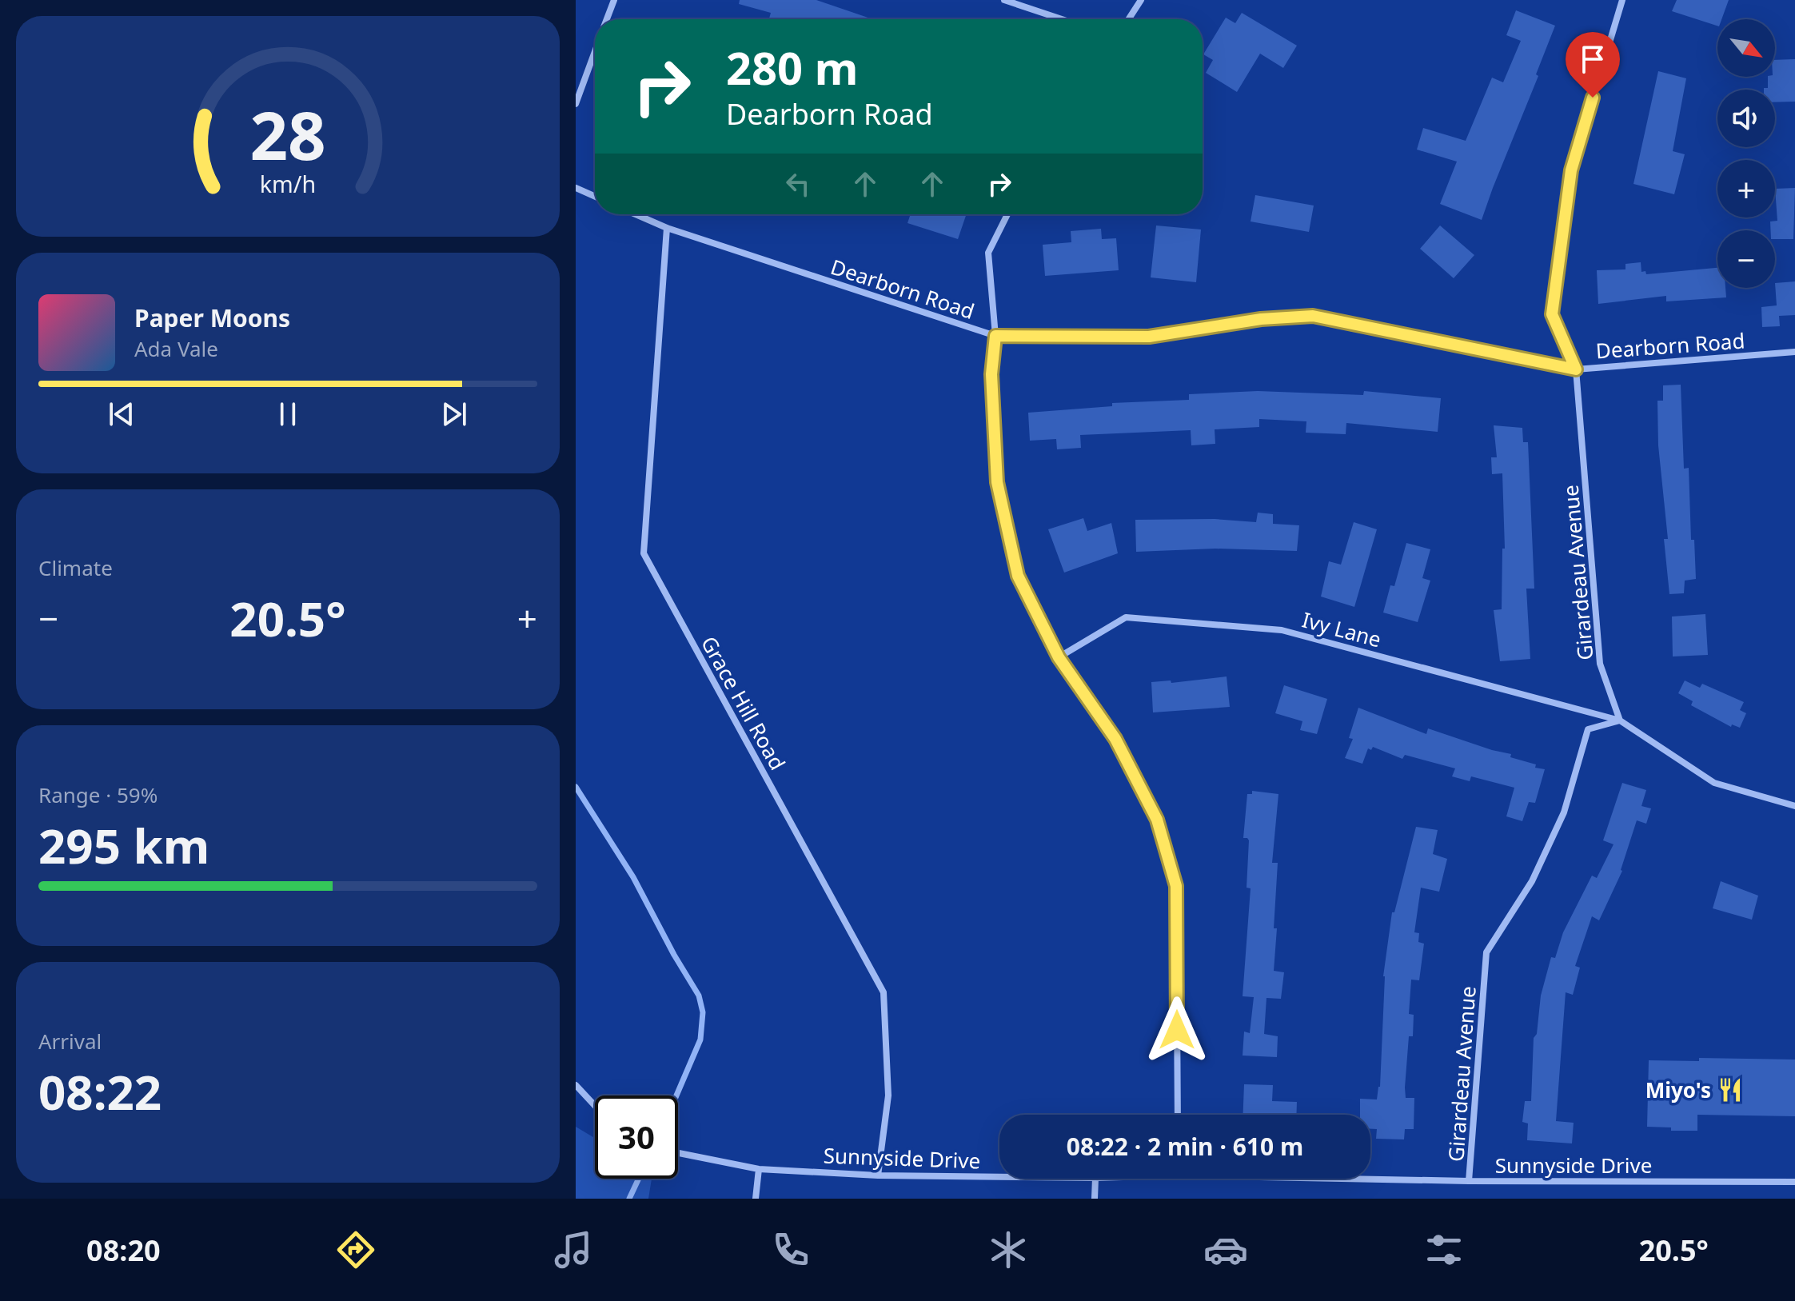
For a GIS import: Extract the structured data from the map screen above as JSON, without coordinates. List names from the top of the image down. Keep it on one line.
{"streets":{"street":["Dearborn Road","Girardeau Avenue","Ivy Lane","Grace Hill Road","Sunnyside Drive"]},"crossings":[["Dearborn Road","Girardeau Avenue"],["Dearborn Road","Grace Hill Road"],["Girardeau Avenue","Ivy Lane"],["Girardeau Avenue","Sunnyside Drive"],["Grace Hill Road","Sunnyside Drive"]],"places":{"restaurant":["Miyo's"]},"north":"bottom right","page":{"map_buttons":["+","−"],"turn":["280 m","Dearborn Road"],"song":["Paper Moons","Ada Vale"],"tile":["Climate",["Range · 59%","295 km"],["Arrival","08:22"]],"heat":["−","20.5°","+"],"limit":"30","trip":"08:22 · 2 min · 610 m","tabs":["08:20","20.5°"],"gauge":["28","km/h"]}}
